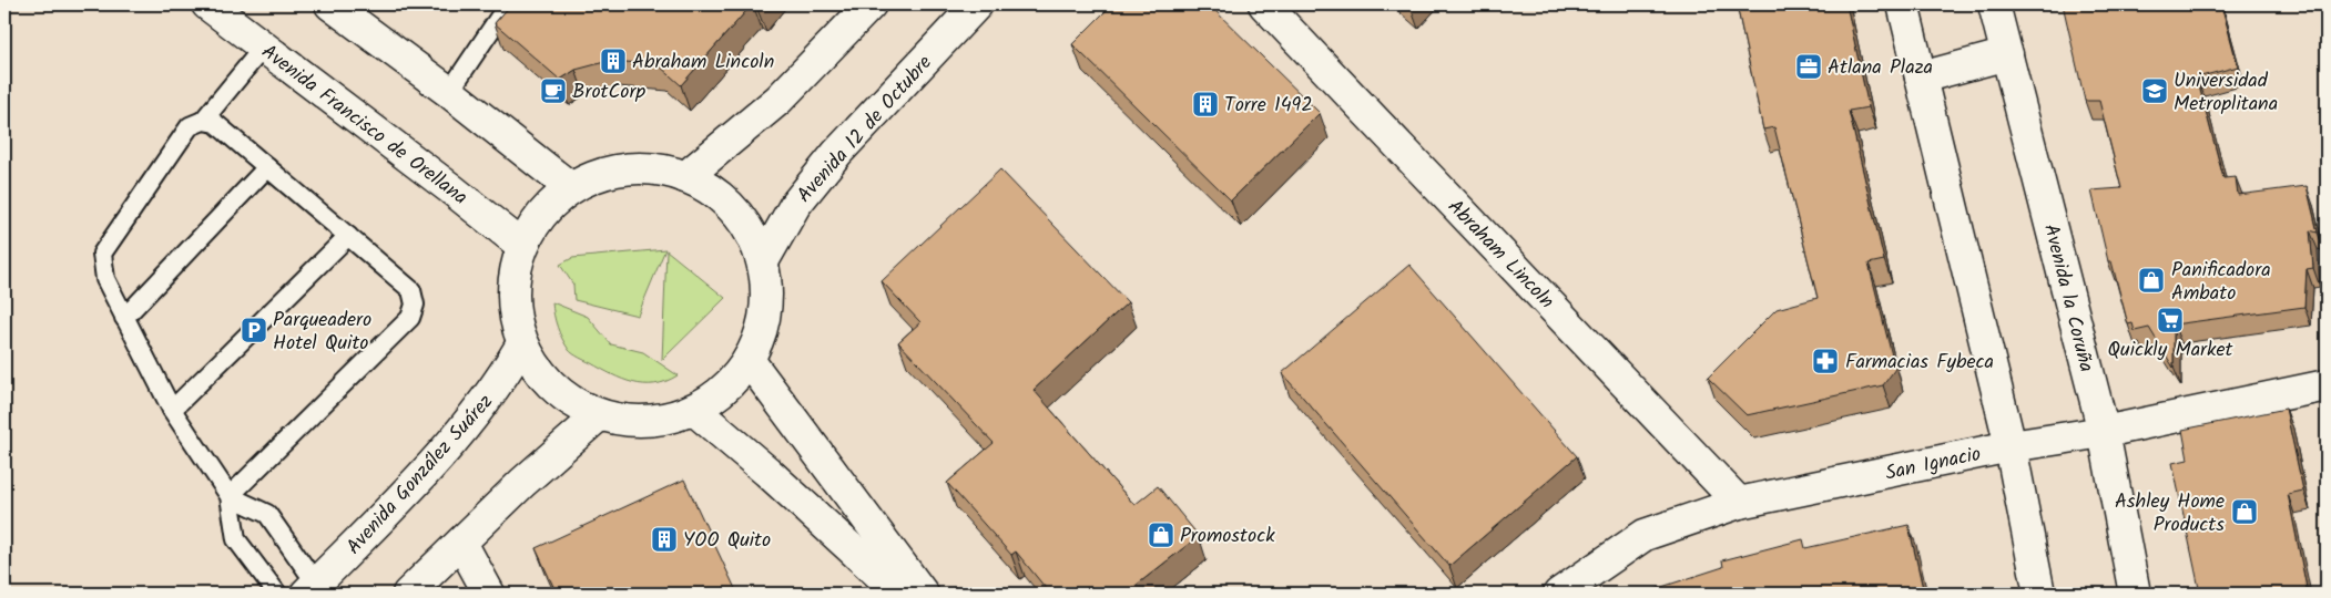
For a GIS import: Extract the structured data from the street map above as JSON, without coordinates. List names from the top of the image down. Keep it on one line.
{"streets":{"main road":["Avenida Francisco de Orellana","Avenida 12 de Octubre","Abraham Lincoln","Avenida la Coruña","San Ignacio","Avenida González Suárez"]},"crossings":[["Abraham Lincoln","San Ignacio"],["Avenida la Coruña","San Ignacio"]],"places":{"building":["Abraham Lincoln","Torre 1492","YOO Quito"],"office":["Atlana Plaza"],"cafe":["BrotCorp"],"school or university":["Universidad Metroplitana"],"shop":["Panificadora Ambato","Ashley Home Products","Promostock"],"supermarket":["Quickly Market"],"parking":["Parqueadero Hotel Quito"],"pharmacy":["Farmacias Fybeca"]}}
